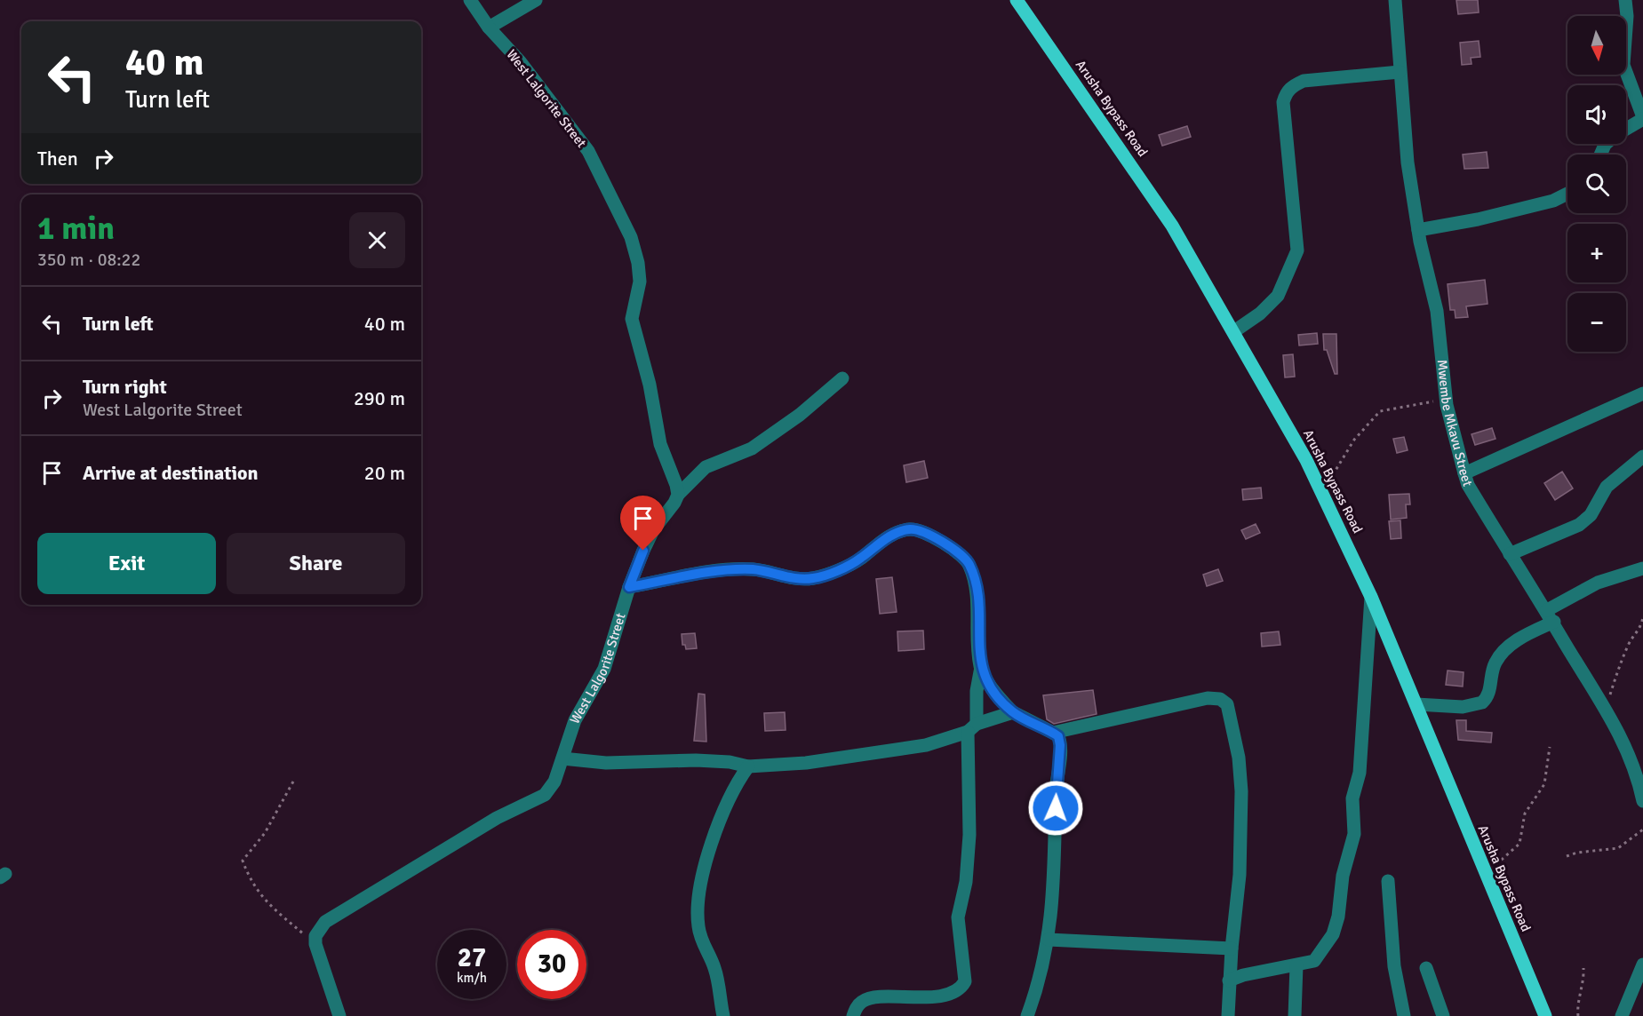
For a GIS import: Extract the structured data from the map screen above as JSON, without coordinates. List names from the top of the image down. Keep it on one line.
{"streets":{"main road":["Arusha Bypass Road"],"street":["West Lalgorite Street","Mwembe Mkavu Street"]},"north":"bottom","page":{"map_buttons":["+","−"],"turn":["40 m","Turn left"],"then":"Then","heading":["1 min","350 m · 08:22"],"list":[{"name":"Turn left","value":"40 m"},{"name":"Turn right","note":"West Lalgorite Street","value":"290 m"},{"name":"Arrive at destination","value":"20 m"}],"buttons":["Exit","Share"],"speed":"27 km/h","limit":"30"}}
